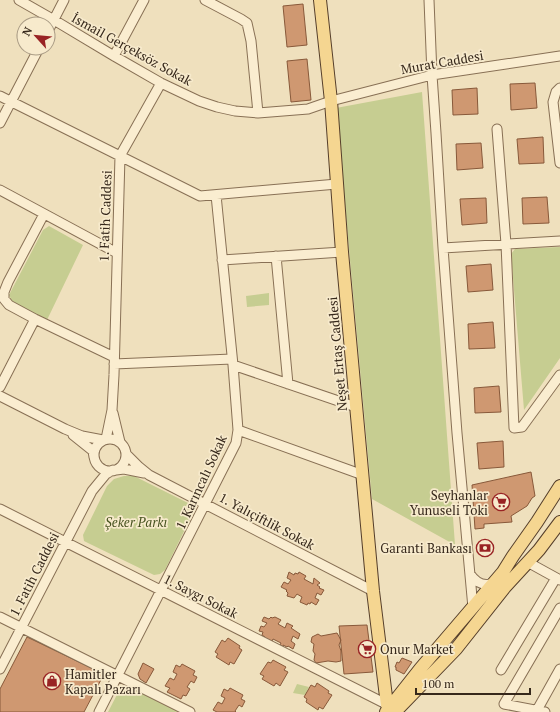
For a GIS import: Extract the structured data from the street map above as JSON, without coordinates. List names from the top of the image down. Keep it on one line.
{"streets":{"main road":["Neşet Ertaş Caddesi"],"street":["İsmail Gerçeksöz Sokak","Murat Caddesi","1. Fatih Caddesi","1. Karıncalı Sokak","1. Yalıçiftlik Sokak","1. Saygı Sokak"]},"crossings":[["İsmail Gerçeksöz Sokak","Murat Caddesi"],["İsmail Gerçeksöz Sokak","Neşet Ertaş Caddesi"],["Murat Caddesi","Neşet Ertaş Caddesi"],["1. Fatih Caddesi","1. Saygı Sokak"],["Neşet Ertaş Caddesi","1. Yalıçiftlik Sokak"],["Neşet Ertaş Caddesi","1. Saygı Sokak"],["1. Karıncalı Sokak","1. Yalıçiftlik Sokak"],["1. Karıncalı Sokak","1. Saygı Sokak"]],"parks":["Şeker Parkı"],"places":{"supermarket":["Seyhanlar Yunuseli Toki","Onur Market"],"bank":["Garanti Bankası"],"shop":["Hamitler Kapalı Pazarı"]},"scale_bar":"100 m","north":"top left"}
